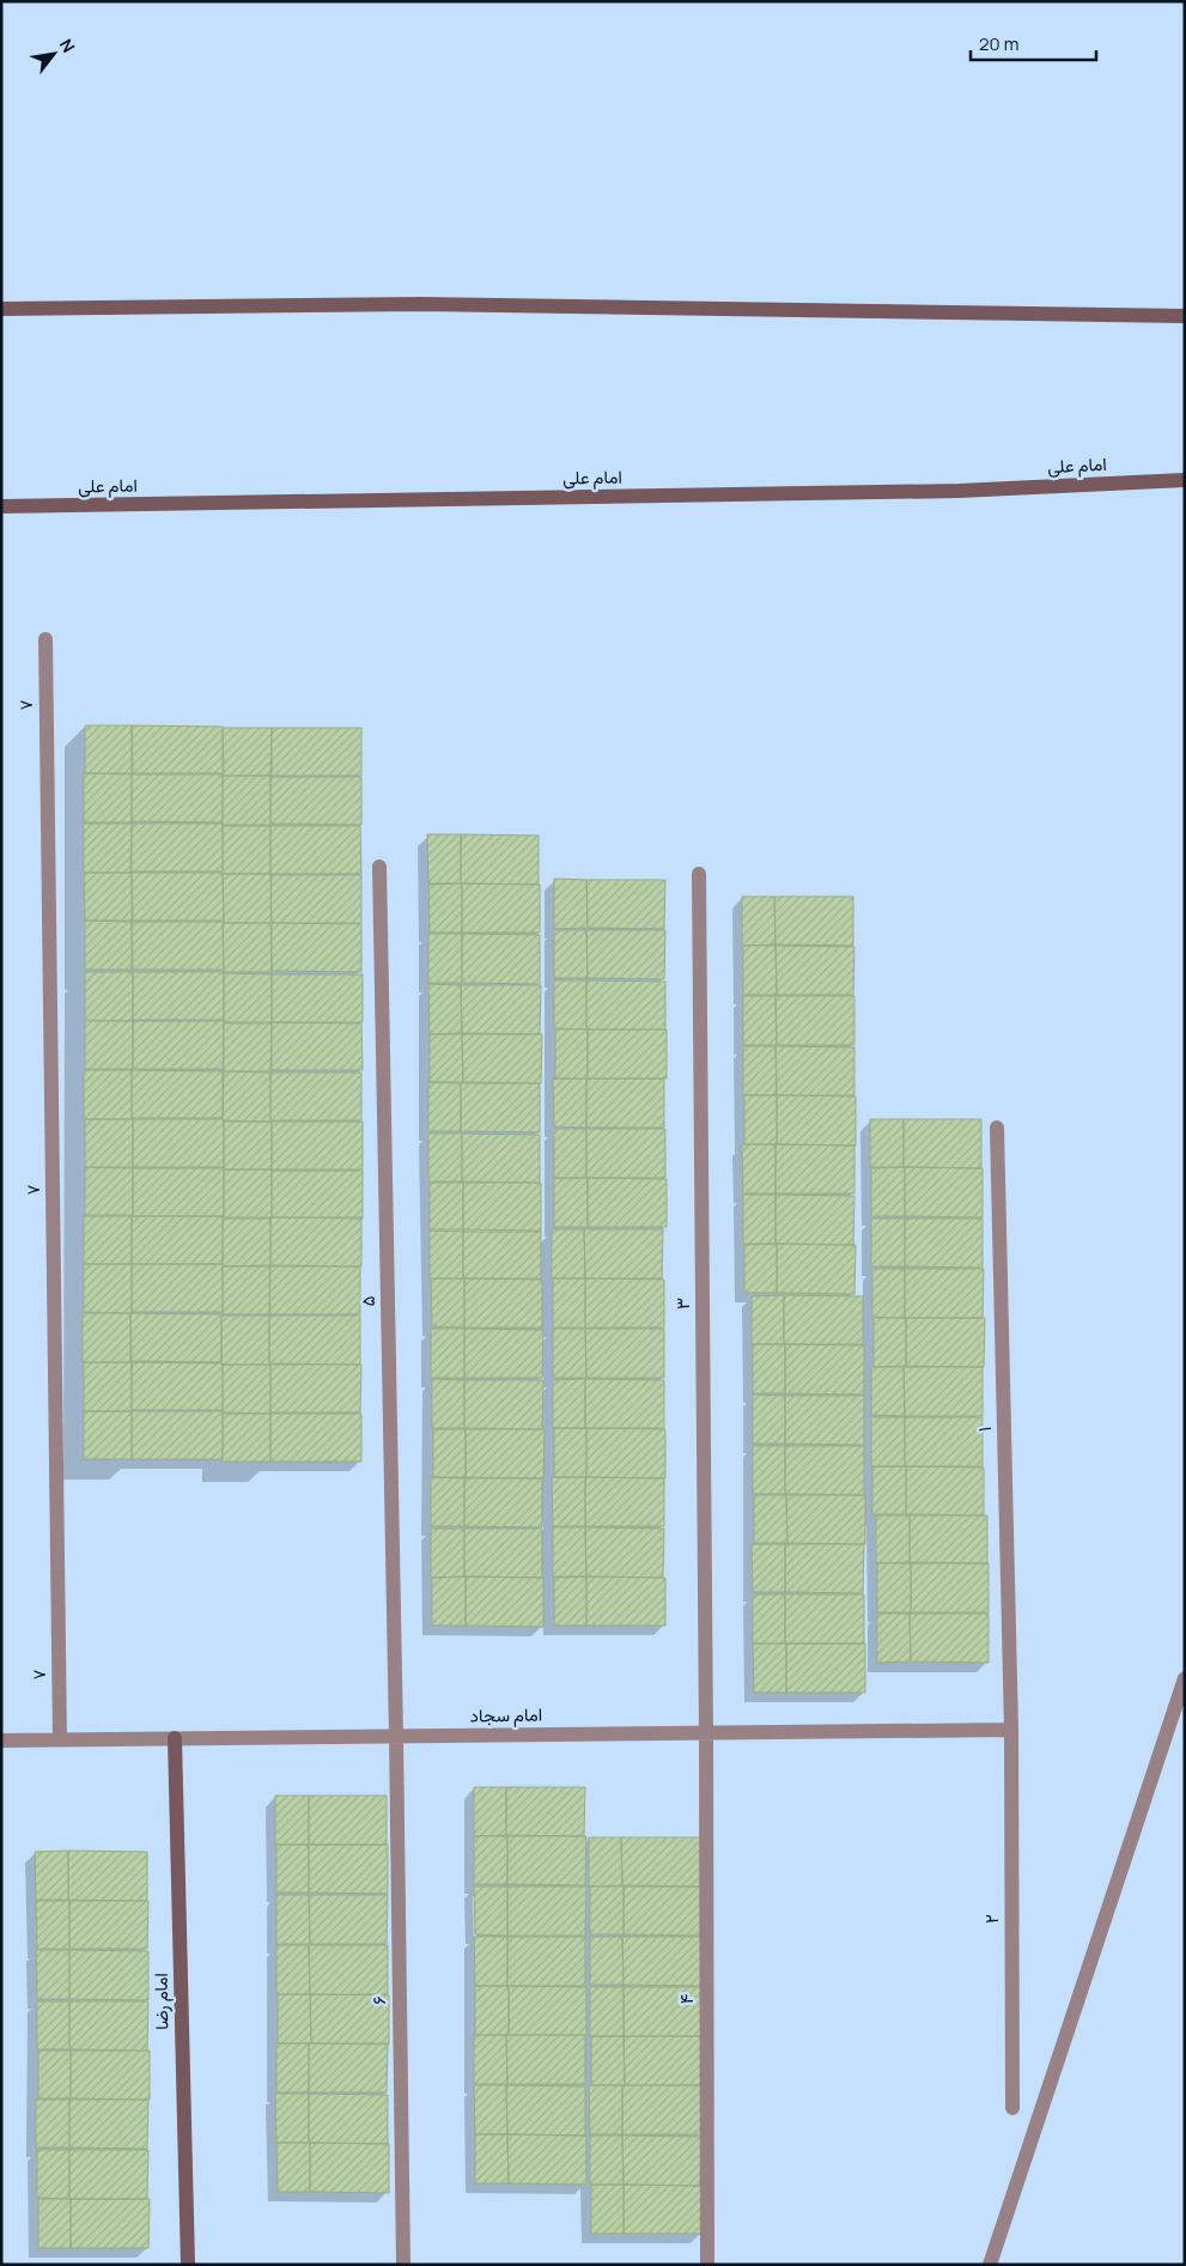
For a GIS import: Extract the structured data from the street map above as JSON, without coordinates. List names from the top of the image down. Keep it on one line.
{"streets":{"street":["امام علی","۷","۵","۳","۱","امام سجاد","۲","۴","۶","امام رضا"]},"crossings":[["۷","امام سجاد"],["۵","امام سجاد"],["۵","۶"],["۳","امام سجاد"],["۳","۴"],["۱","امام سجاد"],["۱","۲"],["امام سجاد","۲"],["امام سجاد","۴"],["امام سجاد","۶"],["امام سجاد","امام رضا"]],"scale_bar":"20 m","north":"top right"}
